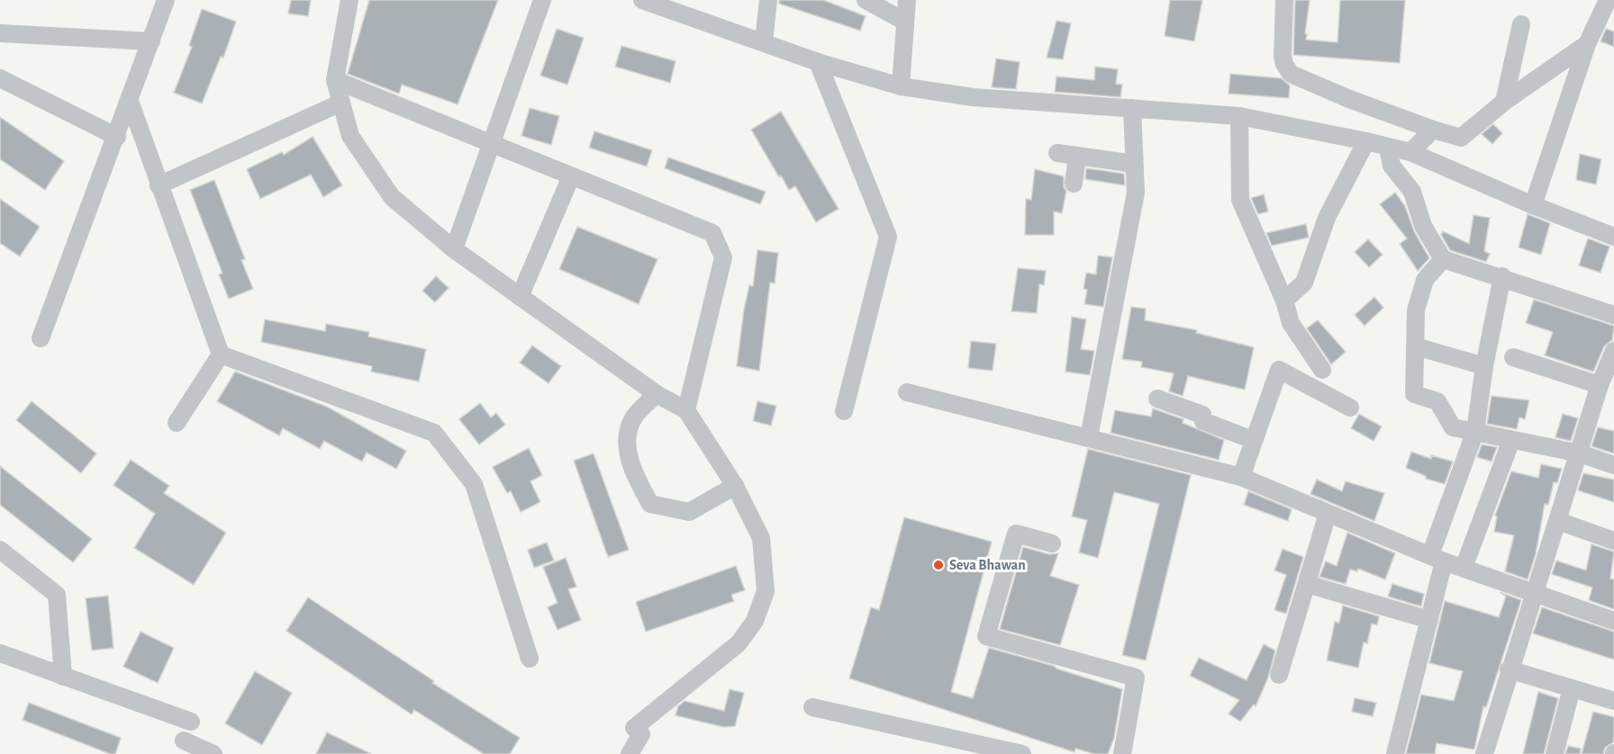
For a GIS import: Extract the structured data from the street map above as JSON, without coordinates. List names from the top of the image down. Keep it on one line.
{"places":["Seva Bhawan"]}
